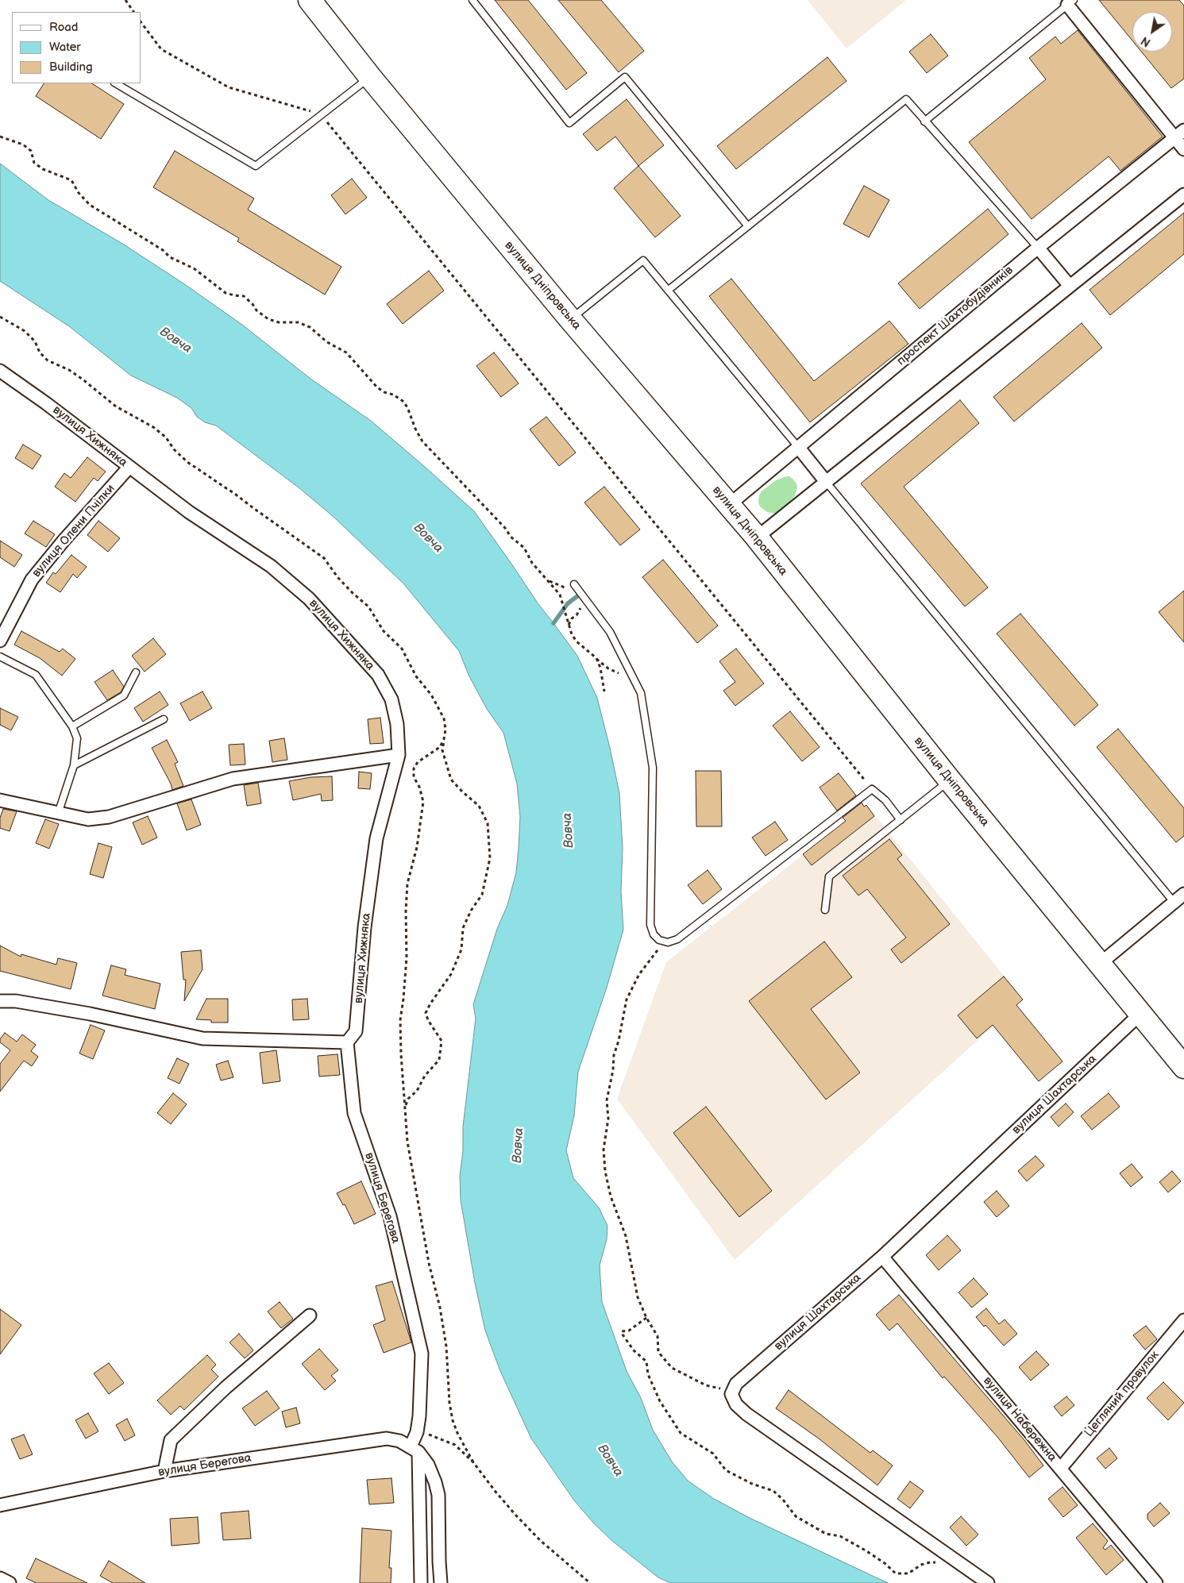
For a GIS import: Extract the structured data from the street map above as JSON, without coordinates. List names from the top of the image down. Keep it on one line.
{"streets":{"highway":["вулиця Дніпровська"],"street":["проспект Шахтобудівників","вулиця Хижняка","вулиця Олени Пчілки","вулиця Шахтарська","вулиця Берегова","Цегляний провулок","вулиця Набережна"]},"crossings":[["вулиця Дніпровська","проспект Шахтобудівників"],["вулиця Дніпровська","вулиця Шахтарська"],["вулиця Хижняка","вулиця Олени Пчілки"],["вулиця Хижняка","вулиця Берегова"],["вулиця Шахтарська","вулиця Набережна"],["Цегляний провулок","вулиця Набережна"]],"water":["Вовча"],"legend":["Road","Water","Building"],"north":"bottom left"}
